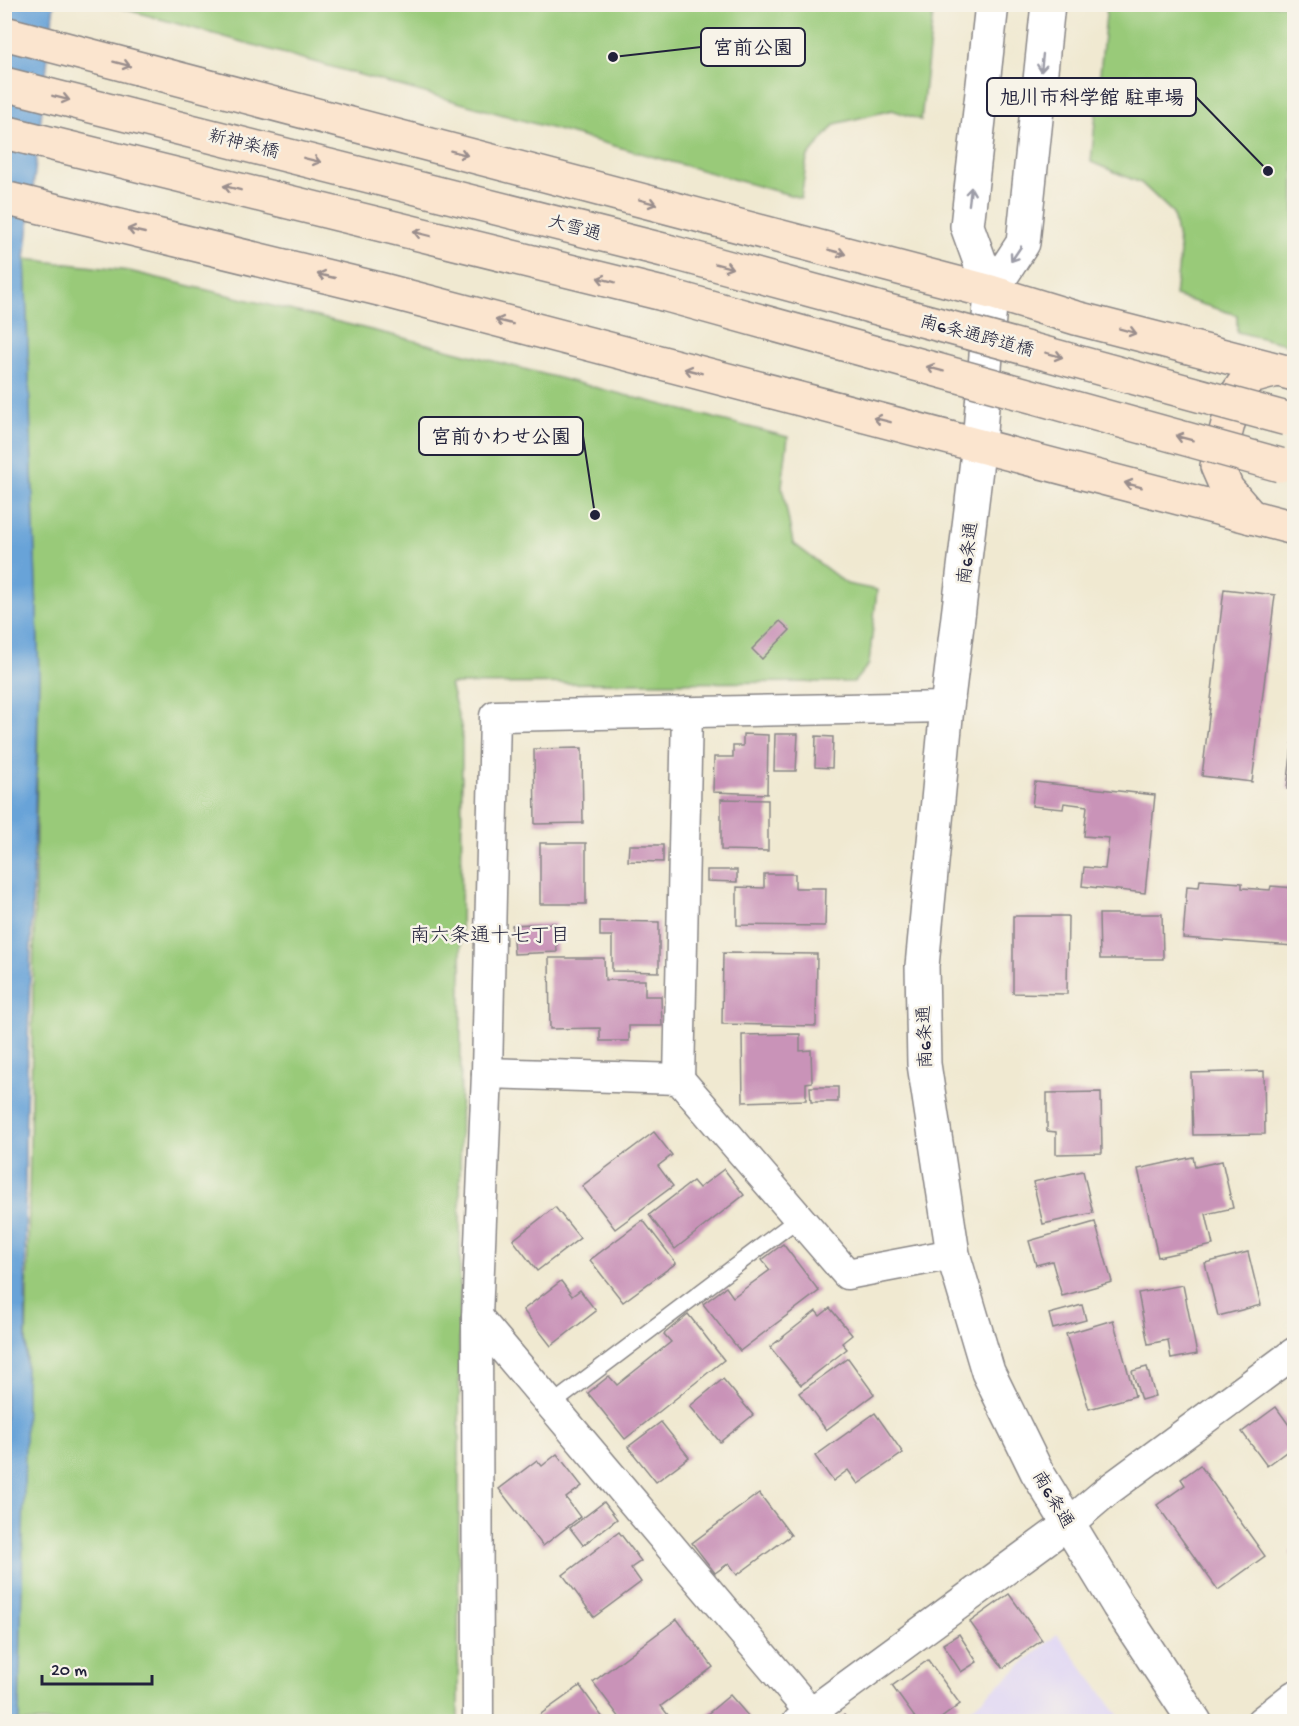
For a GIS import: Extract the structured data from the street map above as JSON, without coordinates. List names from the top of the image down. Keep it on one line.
{"streets":{"main road":["新神楽橋","大雪通","南6条通跨道橋"],"street":["南6条通"]},"crossings":[["新神楽橋","大雪通"],["大雪通","南6条通跨道橋"]],"districts":["南六条通十七丁目"],"places":["宮前公園","旭川市科学館 駐車場","宮前かわせ公園"],"scale_bar":"20 m"}
